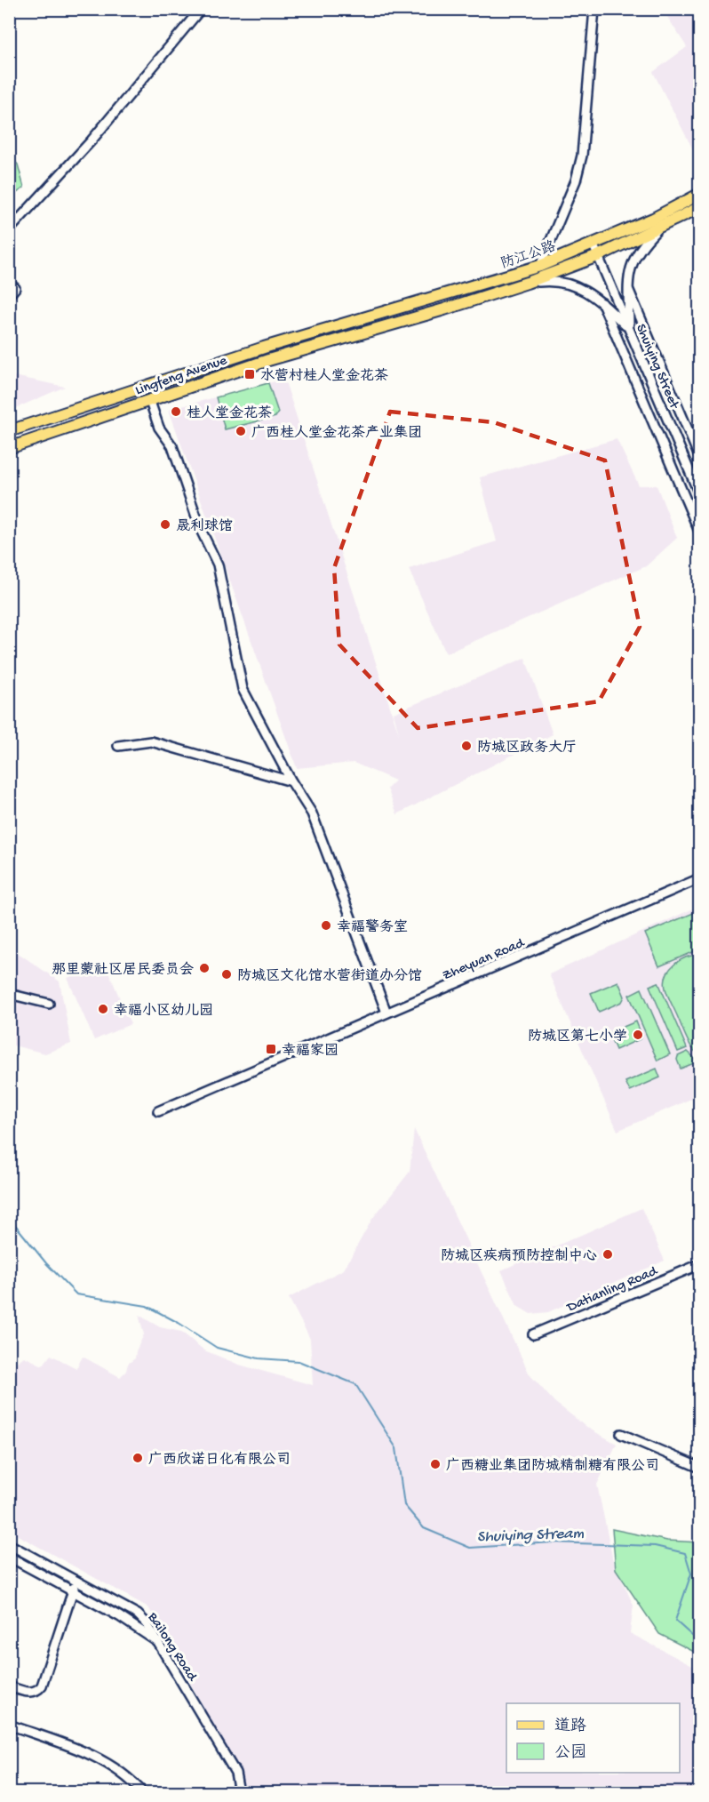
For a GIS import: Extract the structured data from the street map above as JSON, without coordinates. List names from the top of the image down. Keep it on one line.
{"streets":{"main road":["防江公路","Lingfeng Avenue"],"street":["Shuiying Street","Zheyuan Road","Datianling Road","Bailong Road"]},"crossings":[["防江公路","Shuiying Street"],["防江公路","Lingfeng Avenue"]],"water":["Shuiying Stream"],"places":{"transit":["水营村桂人堂金花茶","幸福家园"],"other":["桂人堂金花茶","广西桂人堂金花茶产业集团","晟利球馆","防城区政务大厅","幸福警务室","那里蒙社区居民委员会","防城区文化馆水营街道办分馆","幸福小区幼儿园","防城区第七小学","防城区疾病预防控制中心","广西欣诺日化有限公司","广西糖业集团防城精制糖有限公司"]},"legend":["道路","公园"]}
